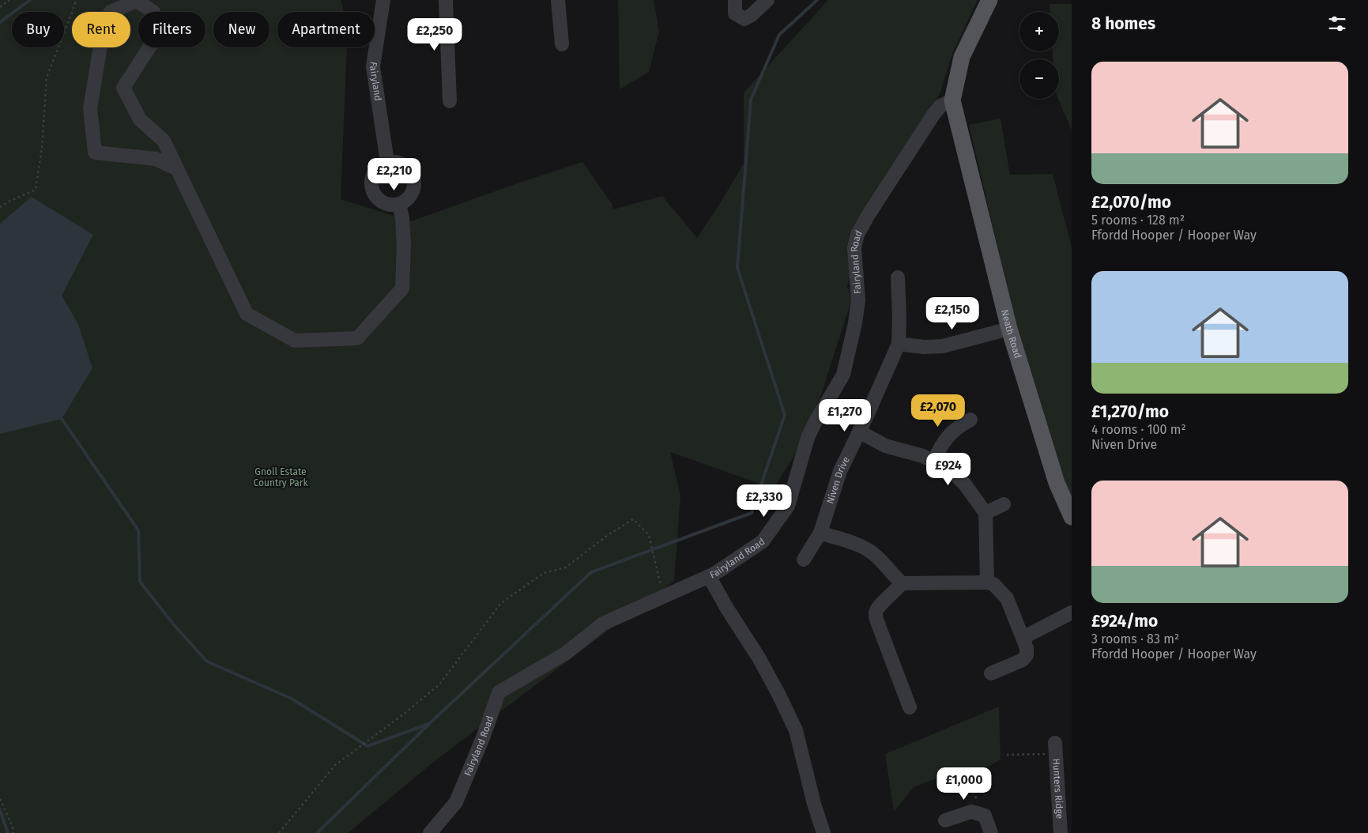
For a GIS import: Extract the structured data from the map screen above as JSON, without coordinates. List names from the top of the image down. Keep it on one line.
{"streets":{"main road":["Neath Road"],"street":["Fairyland","Fairyland Road","Niven Drive","Hunters Ridge"]},"crossings":[["Fairyland Road","Neath Road"]],"parks":["Gnoll Estate Country Park"],"page":{"heading":"8 homes","map_buttons":["+","−"],"chip":["Buy","Rent","Filters","New","Apartment"],"price":["£2,250","£2,210","£2,150","£2,070","£1,270","£924","£2,330","£1,000"],"list":[{"name":"£2,070/mo","note":"5 rooms · 128 m² · Ffordd Hooper / Hooper Way"},{"name":"£1,270/mo","note":"4 rooms · 100 m² · Niven Drive"},{"name":"£924/mo","note":"3 rooms · 83 m² · Ffordd Hooper / Hooper Way"}]}}
